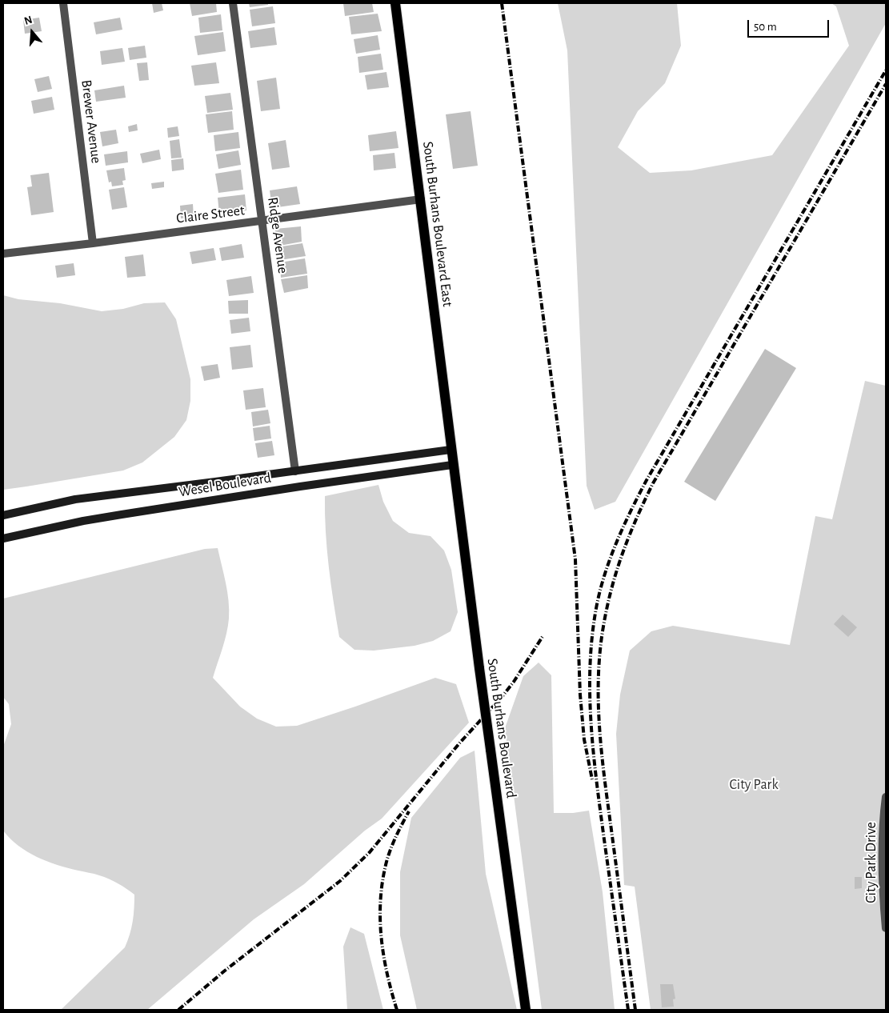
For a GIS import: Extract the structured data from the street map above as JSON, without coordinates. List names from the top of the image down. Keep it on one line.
{"streets":{"main road":["South Burhans Boulevard East","Wesel Boulevard","South Burhans Boulevard"],"street":["Brewer Avenue","Claire Street","Ridge Avenue","City Park Drive"]},"crossings":[["Brewer Avenue","Claire Street"],["Claire Street","South Burhans Boulevard East"],["Claire Street","Ridge Avenue"],["South Burhans Boulevard East","Wesel Boulevard"],["South Burhans Boulevard East","South Burhans Boulevard"],["Ridge Avenue","Wesel Boulevard"],["Wesel Boulevard","South Burhans Boulevard"]],"parks":["City Park"],"scale_bar":"50 m","north":"top"}
